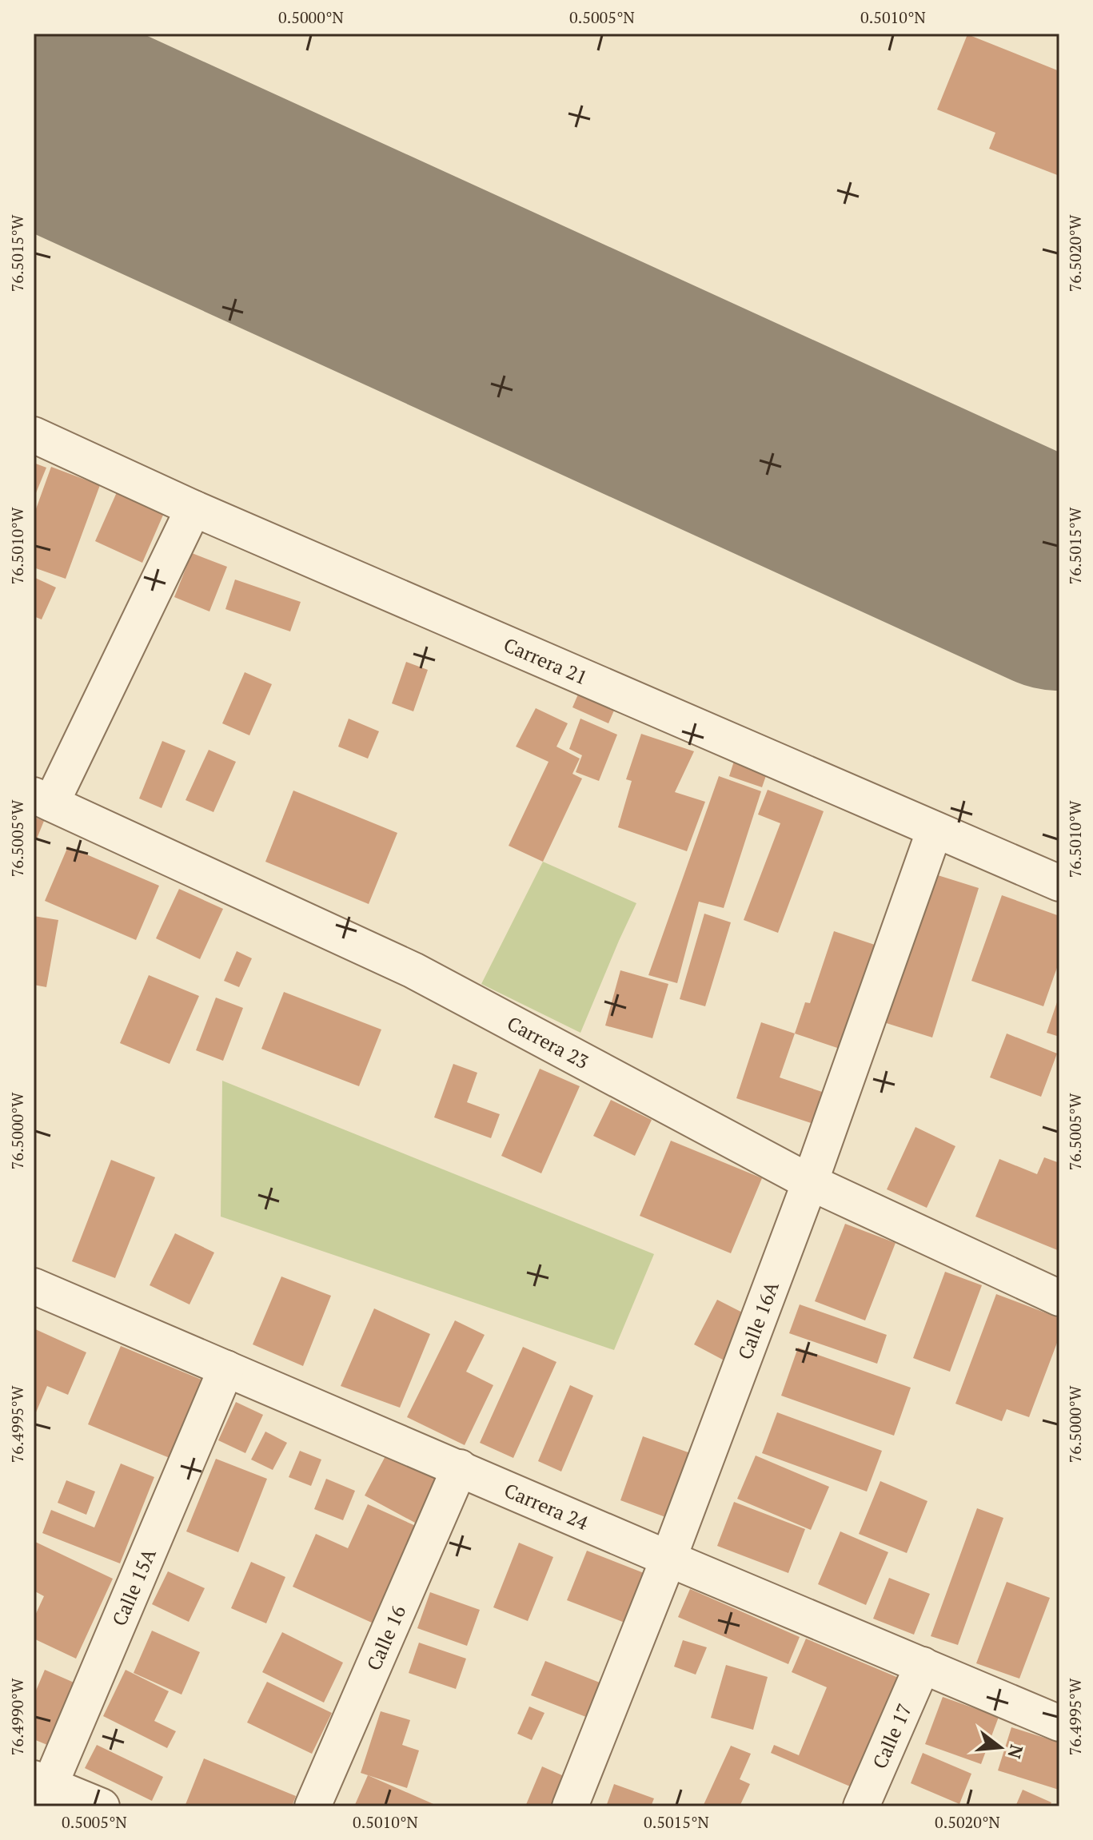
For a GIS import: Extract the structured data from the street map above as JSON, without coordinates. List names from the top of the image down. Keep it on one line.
{"streets":{"street":["Carrera 21","Carrera 23","Calle 16A","Carrera 24","Calle 15A","Calle 16","Calle 17"]},"crossings":[["Carrera 21","Calle 16A"],["Carrera 23","Calle 16A"],["Calle 16A","Carrera 24"],["Carrera 24","Calle 15A"],["Carrera 24","Calle 16"],["Carrera 24","Calle 17"]],"north":"right","coordinates":["0.5000°N","0.5005°N","0.5010°N","76.5015°W","76.5020°W","76.5010°W","76.5005°W","76.5000°W","76.4995°W","76.4990°W","0.5015°N","0.5020°N"]}
